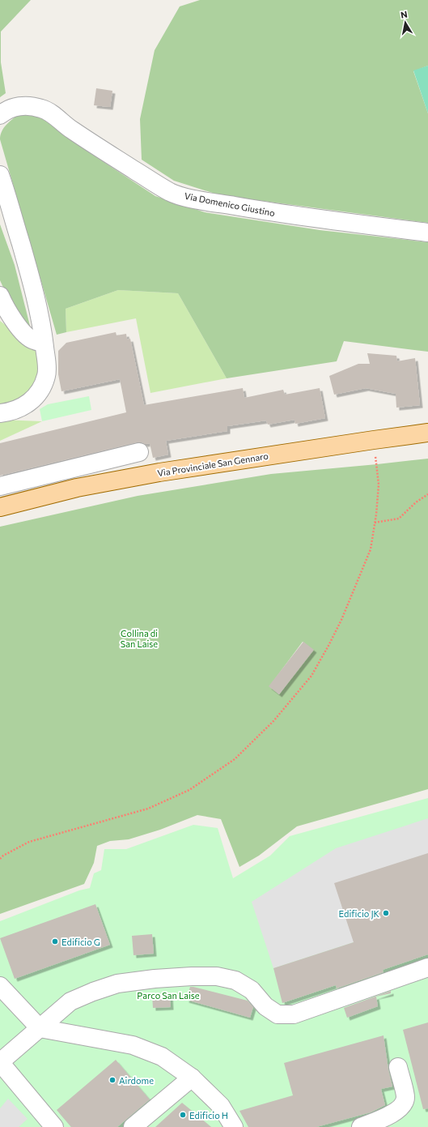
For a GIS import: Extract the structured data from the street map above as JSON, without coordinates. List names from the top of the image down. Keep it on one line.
{"streets":{"main road":["Via Provinciale San Gennaro"],"street":["Via Domenico Giustino"]},"parks":["Collina di San Laise","Parco San Laise"],"places":["Edificio JK","Edificio G","Airdome","Edificio H"],"north":"top"}
